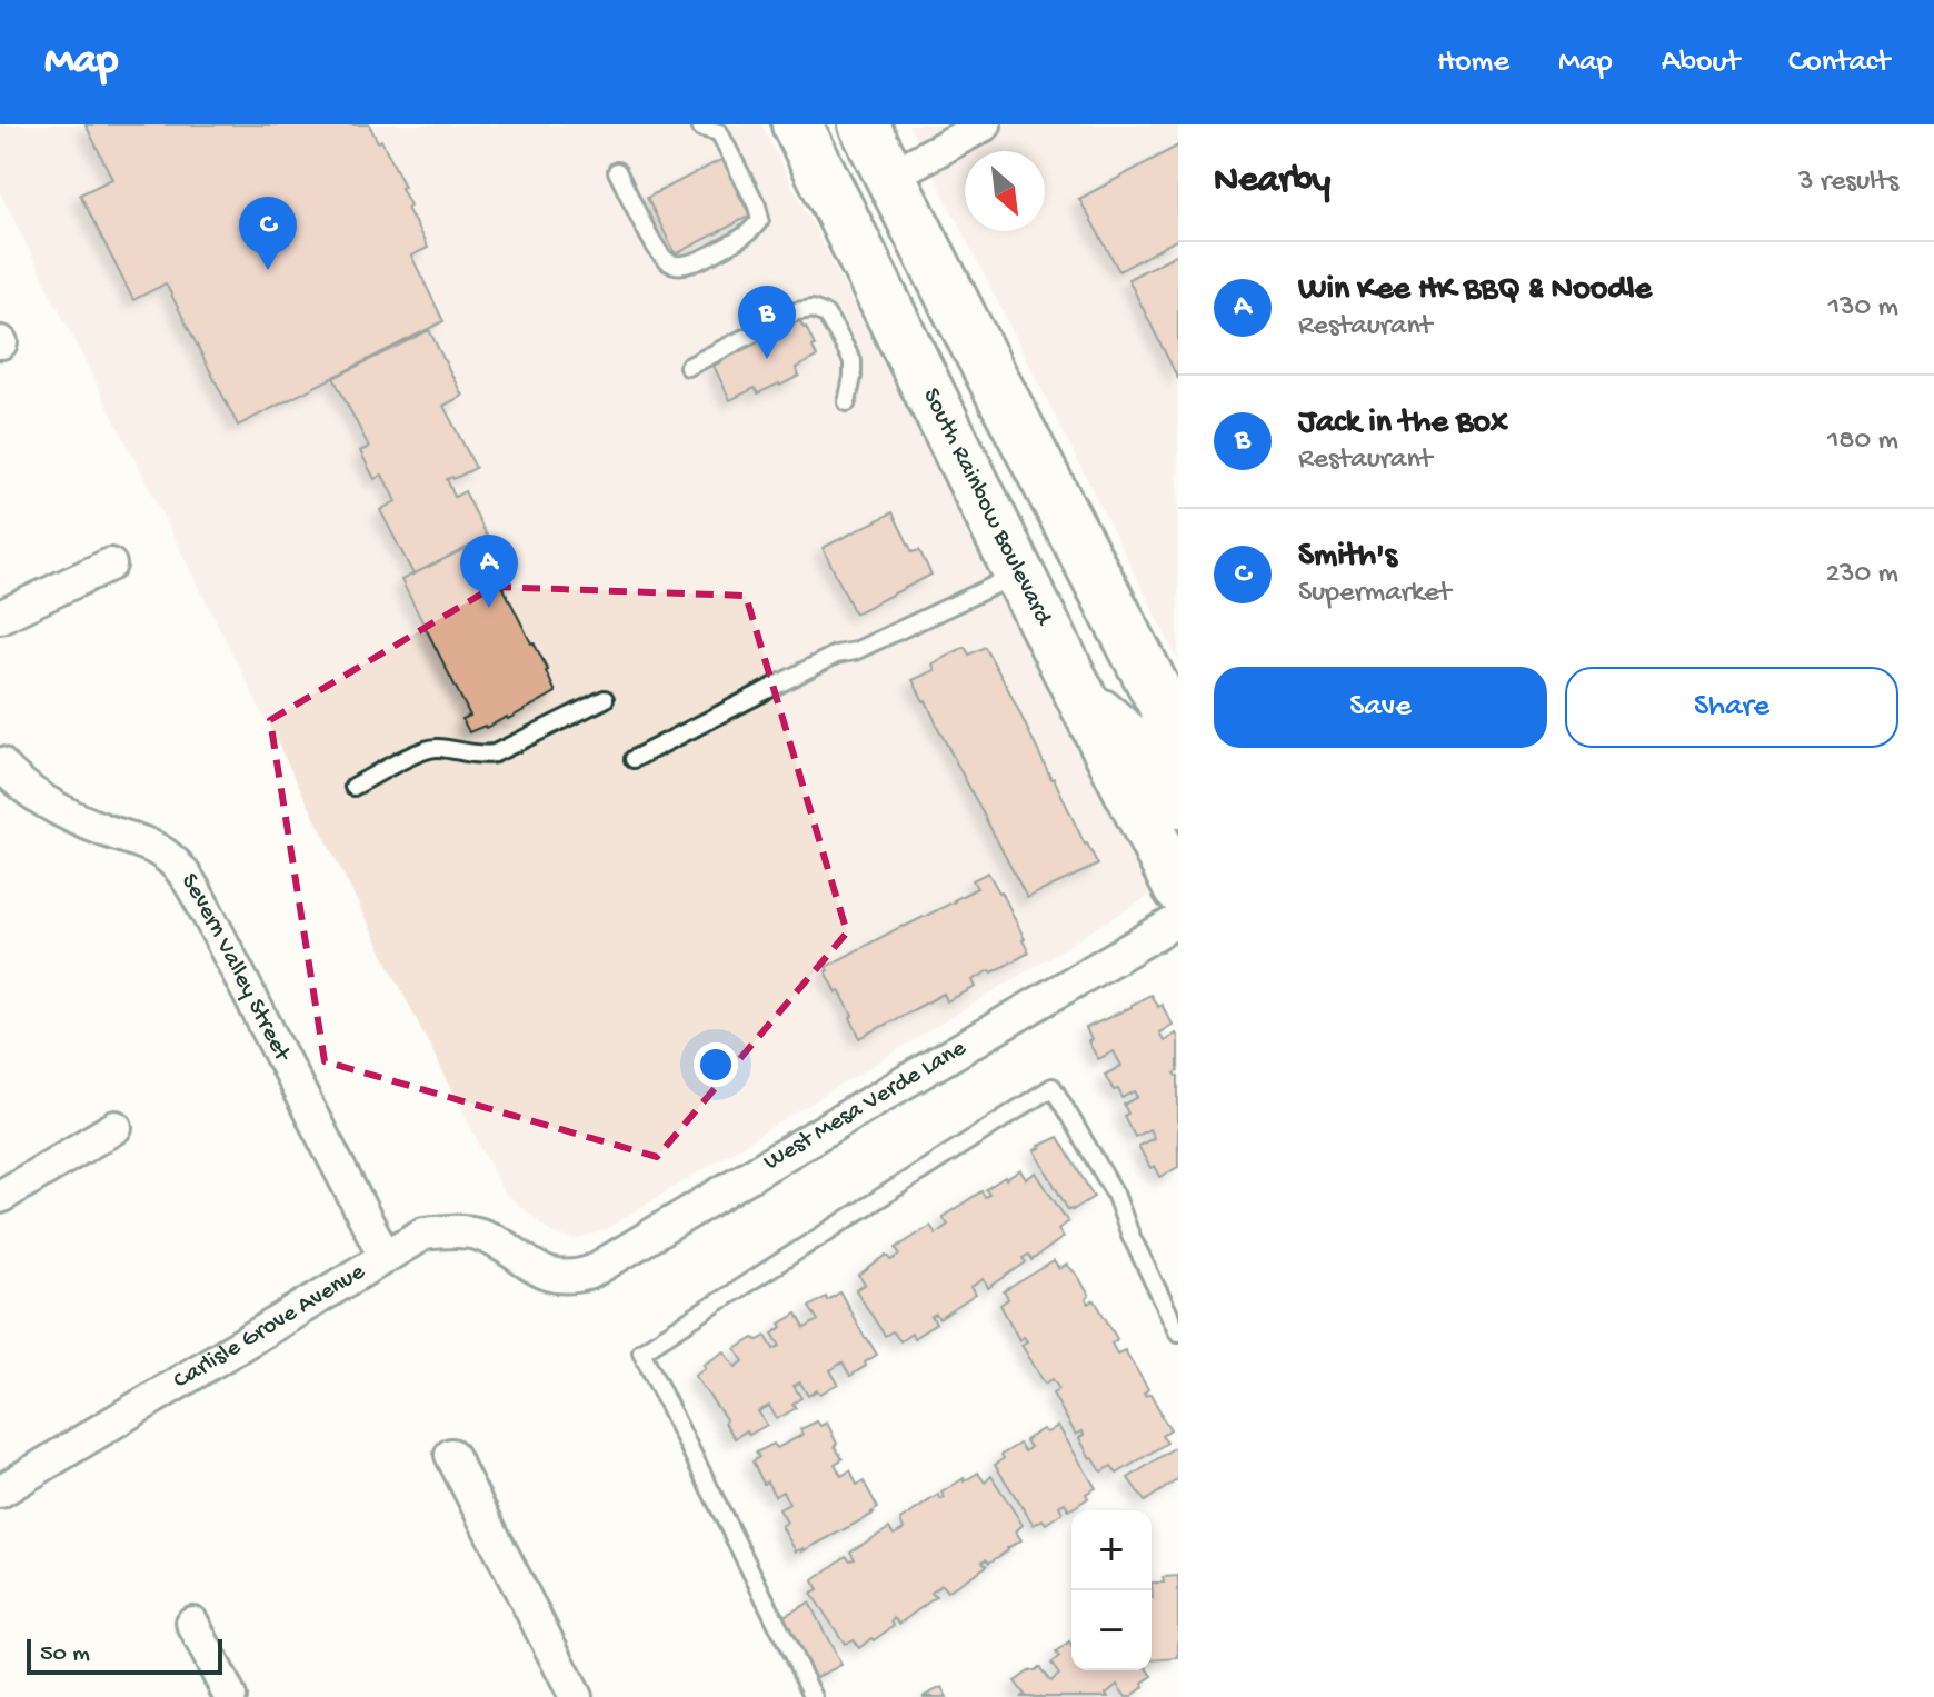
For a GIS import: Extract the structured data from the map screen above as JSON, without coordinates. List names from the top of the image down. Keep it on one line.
{"streets":{"main road":["South Rainbow Boulevard"],"street":["Severn Valley Street","West Mesa Verde Lane","Carlisle Grove Avenue"]},"crossings":[["Severn Valley Street","Carlisle Grove Avenue"],["West Mesa Verde Lane","Carlisle Grove Avenue"]],"scale_bar":"50 m","north":"bottom right","page":{"header":"Map","nav":["Home","Map","About","Contact"],"heading":["Nearby","3 results"],"pins":["C","B","A"],"list":[{"mark":"A","name":"Win Kee HK BBQ & Noodle","note":"Restaurant","value":"130 m"},{"mark":"B","name":"Jack in the Box","note":"Restaurant","value":"180 m"},{"mark":"C","name":"Smith's","note":"Supermarket","value":"230 m"}],"buttons":["Save","Share"],"map_buttons":["+","−"],"scale":"50 m"}}
